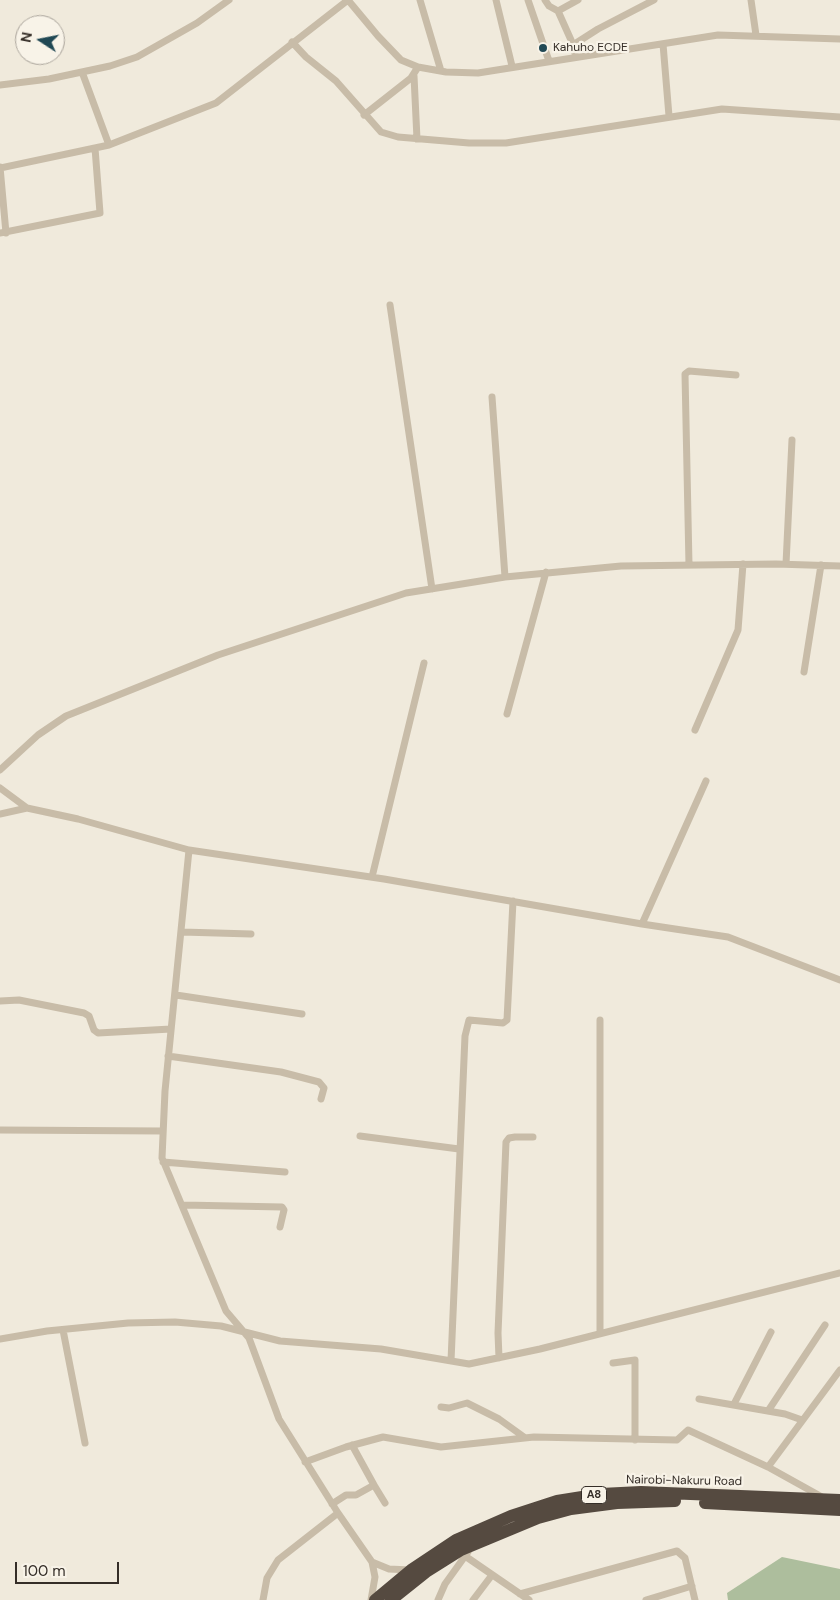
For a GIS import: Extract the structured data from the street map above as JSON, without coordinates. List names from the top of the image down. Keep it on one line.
{"streets":{"highway":["Nairobi-Nakuru Road","A8"]},"crossings":[["Nairobi-Nakuru Road","A8"]],"places":["Kahuho ECDE"],"scale_bar":"100 m","north":"left"}
